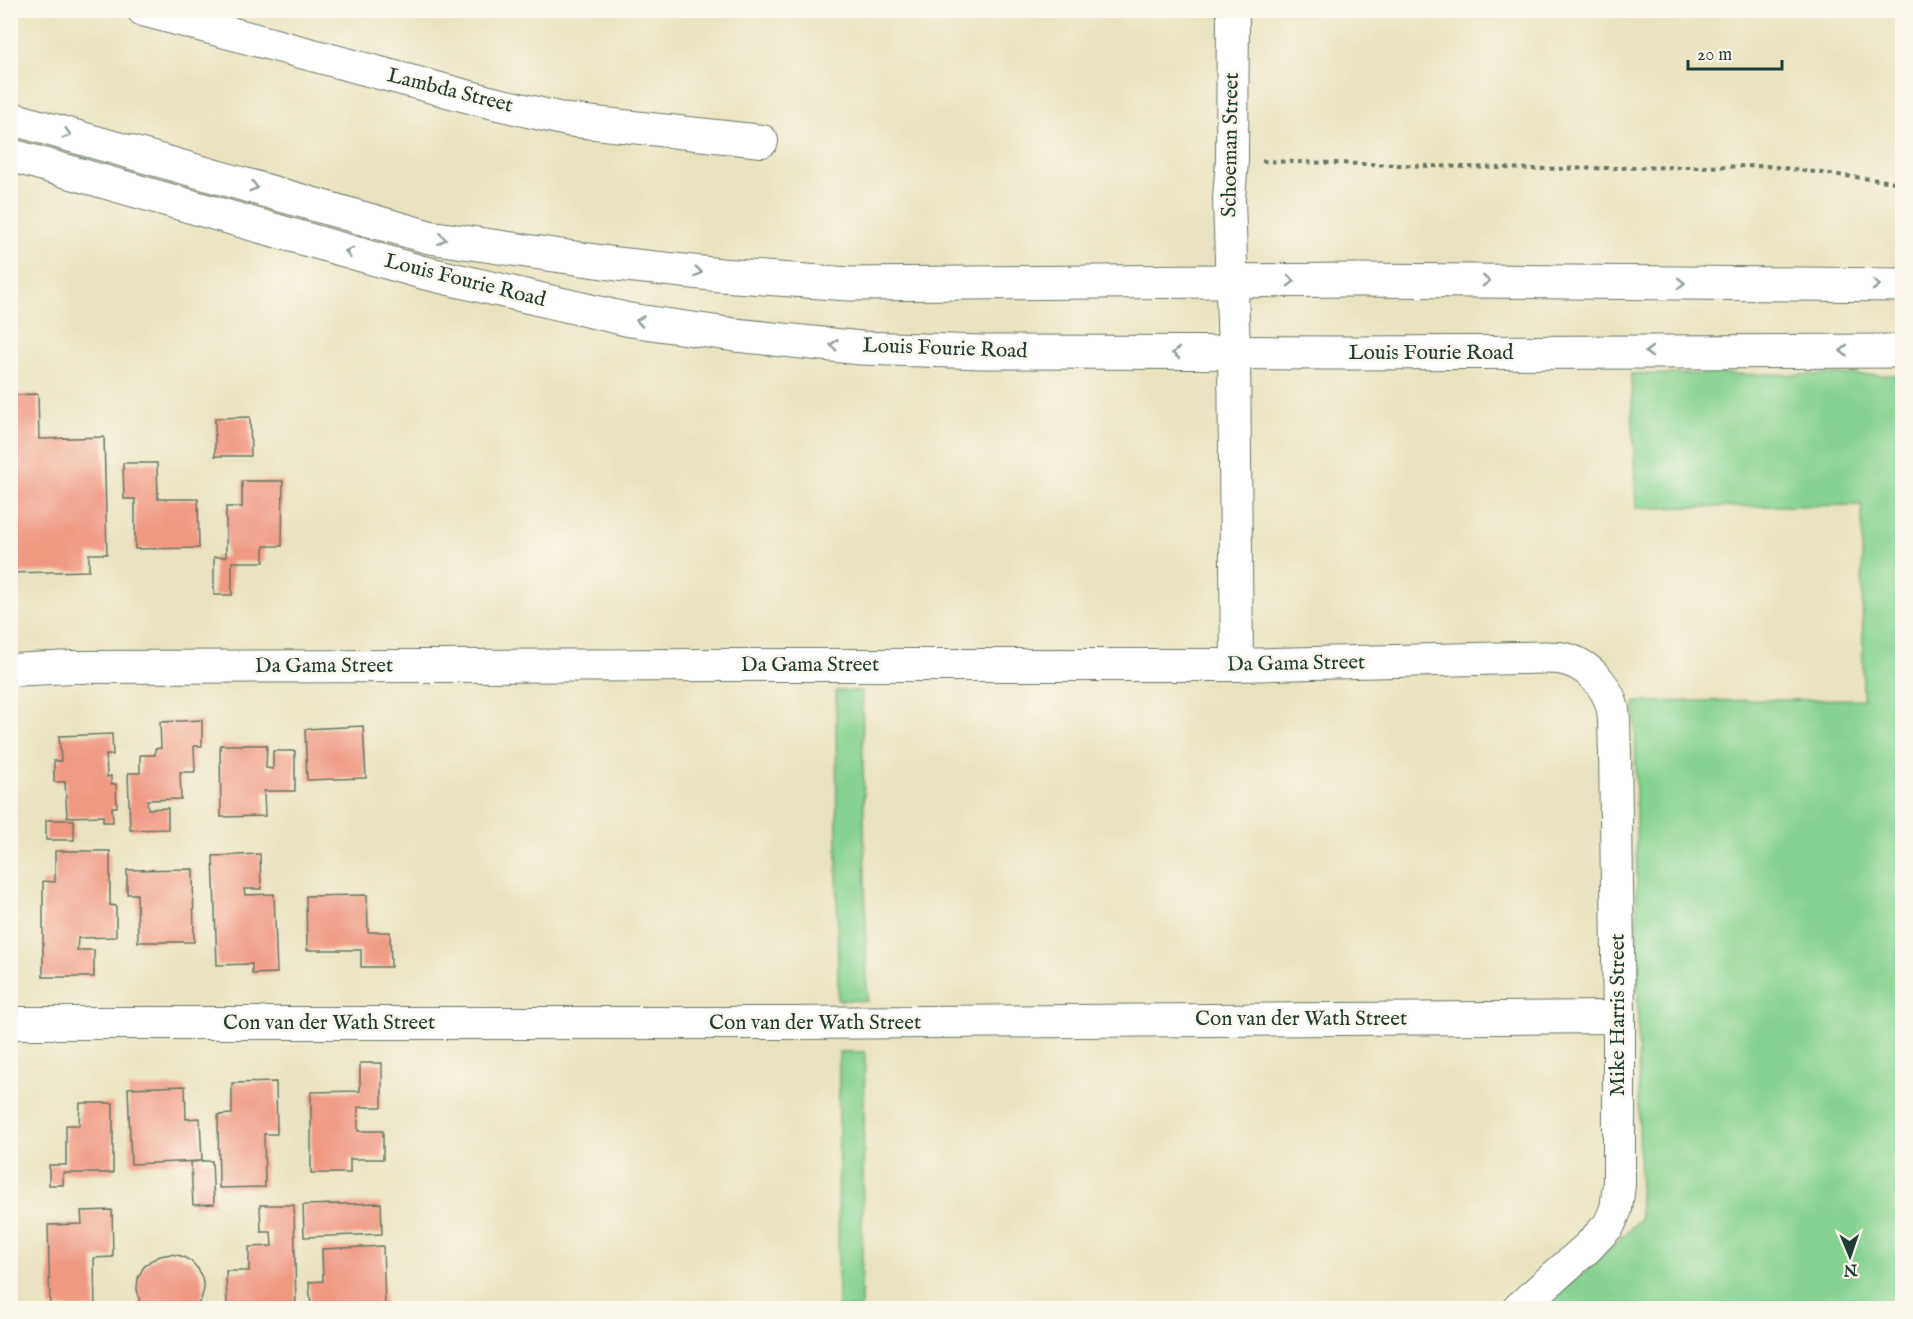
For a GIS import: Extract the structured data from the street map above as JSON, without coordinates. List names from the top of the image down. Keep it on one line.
{"streets":{"main road":["Louis Fourie Road"],"street":["Lambda Street","Schoeman Street","Da Gama Street","Mike Harris Street","Con van der Wath Street"]},"crossings":[["Schoeman Street","Louis Fourie Road"],["Schoeman Street","Da Gama Street"],["Da Gama Street","Mike Harris Street"],["Mike Harris Street","Con van der Wath Street"]],"scale_bar":"20 m","north":"bottom"}
